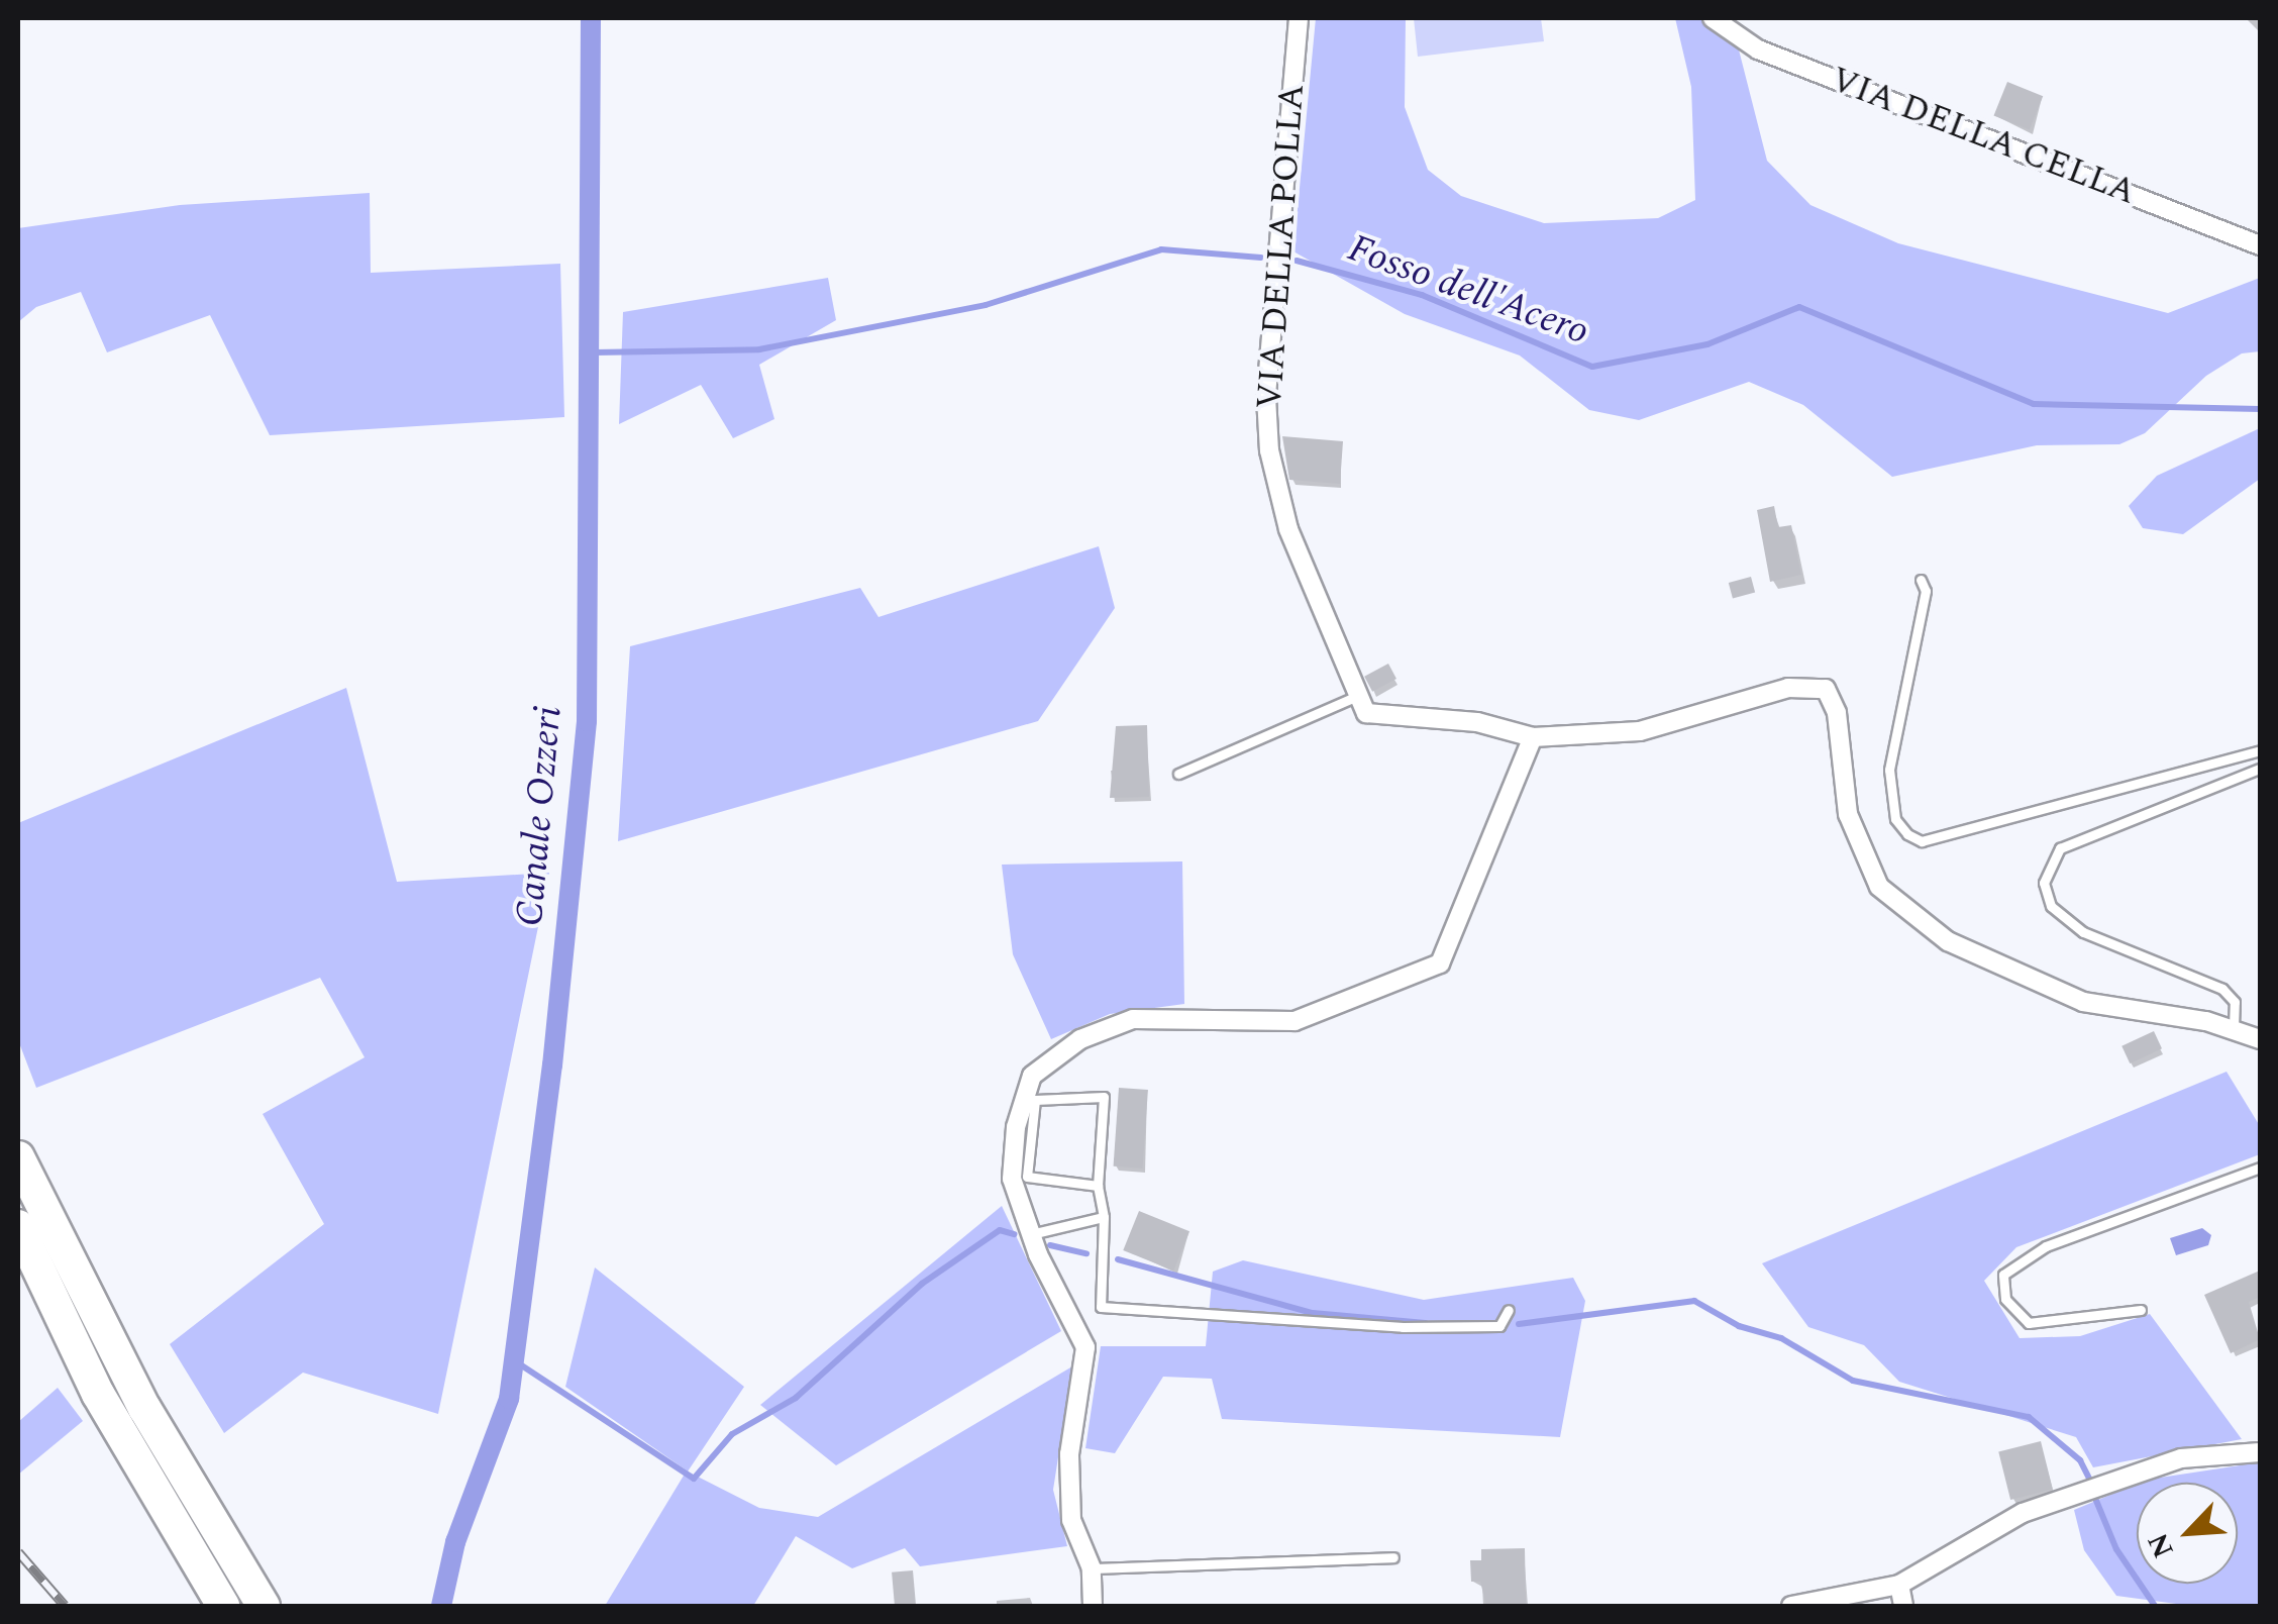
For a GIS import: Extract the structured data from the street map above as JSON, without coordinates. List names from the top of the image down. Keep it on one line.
{"streets":{"street":["VIA DELLA CELLA","VIA DELLA POLLA"]},"water":["Fosso dell'Acero","Canale Ozzeri"],"north":"bottom left"}
